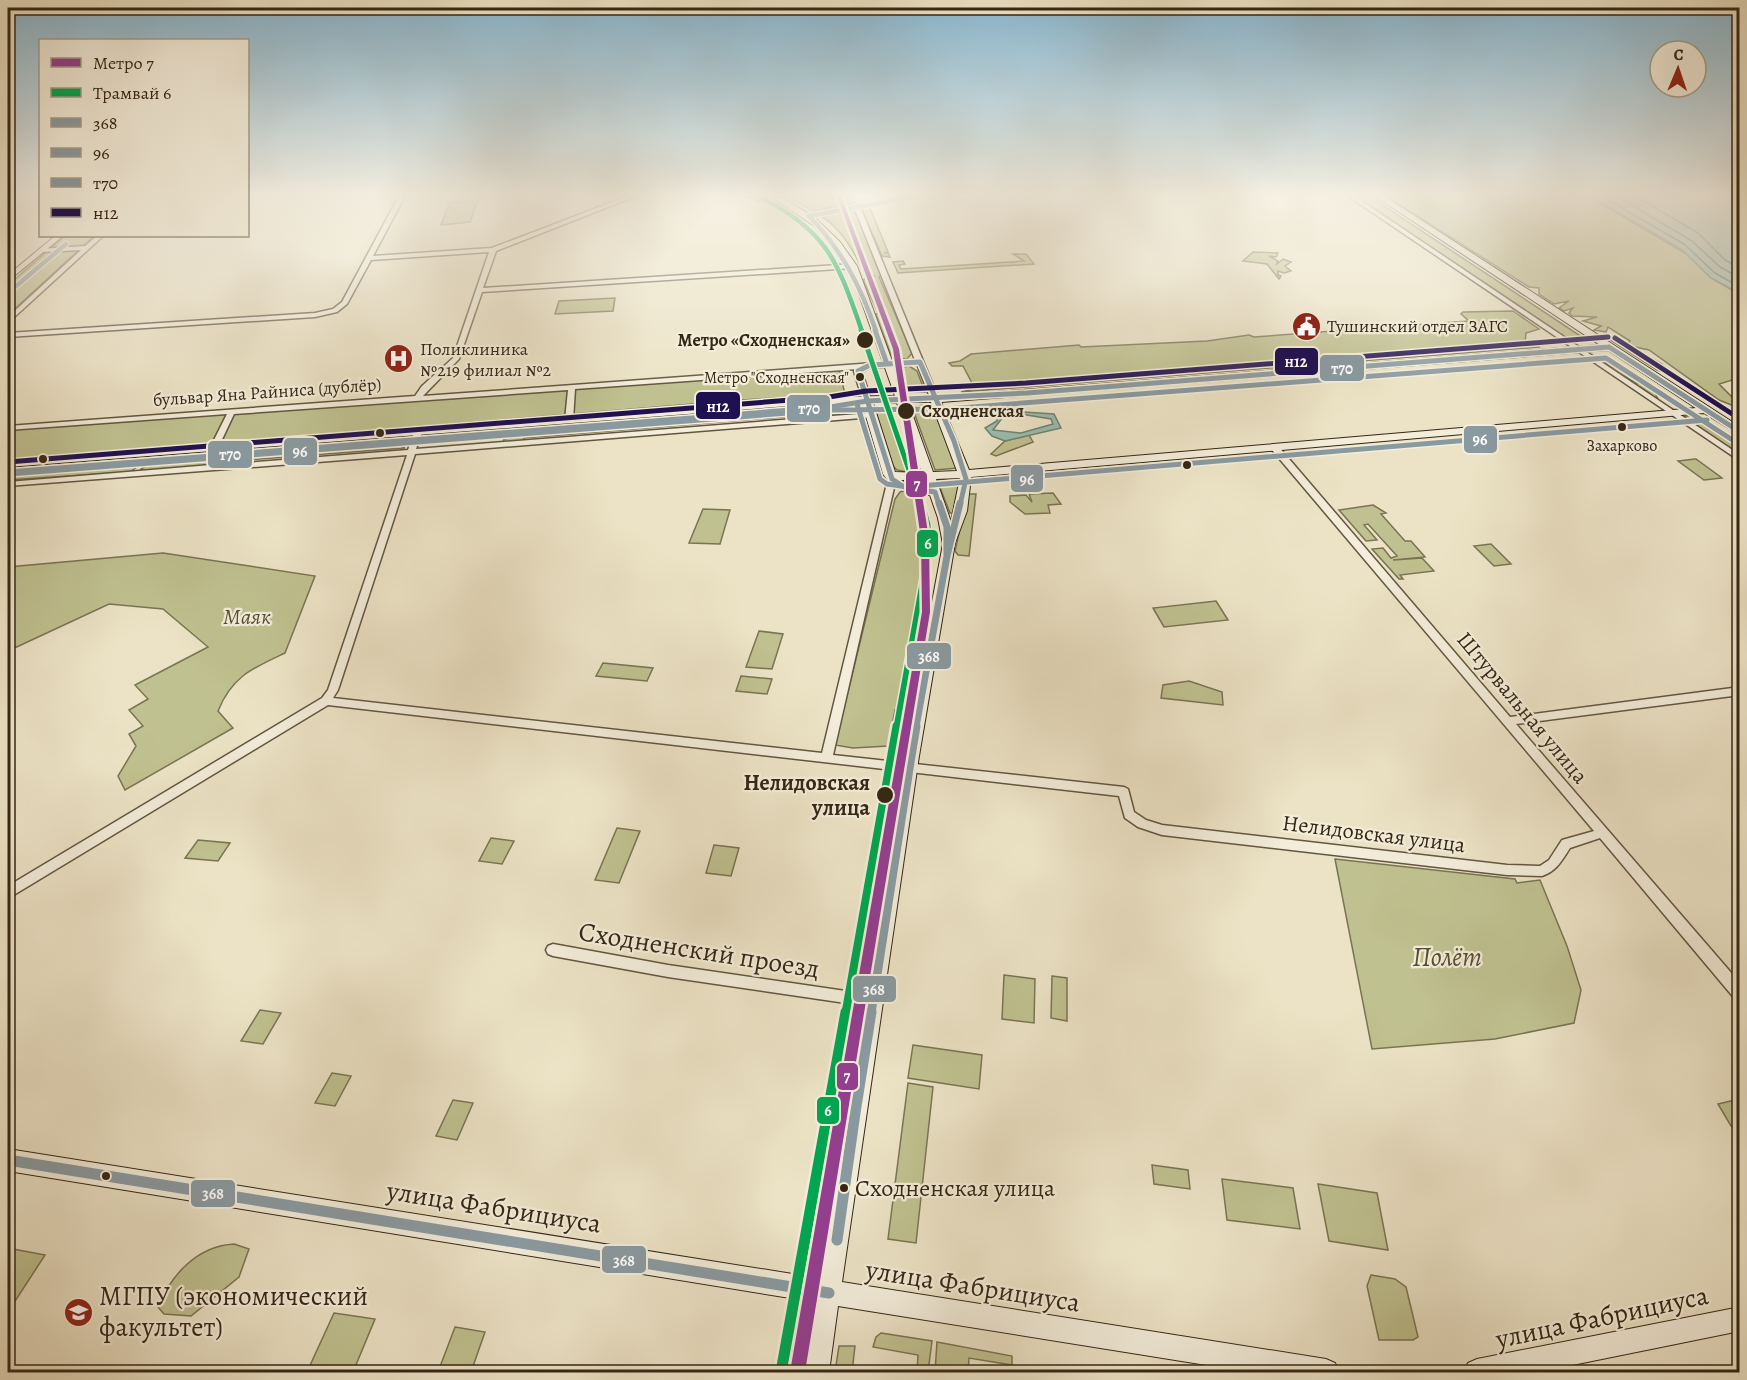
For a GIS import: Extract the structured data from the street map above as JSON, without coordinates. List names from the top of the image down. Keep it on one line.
{"streets":{"main road":["улица Фабрициуса"],"street":["бульвар Яна Райниса (дублёр)","Штурвальная улица","Нелидовская улица","Сходненский проезд"]},"crossings":[["Штурвальная улица","Нелидовская улица"]],"parks":["Маяк","Полёт"],"places":{"public building":["Тушинский отдел ЗАГС"],"other":["Метро «Сходненская»","Метро \"Сходненская\"","Сходненская","Захарково","Нелидовская улица","Сходненская улица"],"hospital":["Поликлиника №219 филиал №2"],"school or university":["МГПУ (экономический факультет)"]},"lines":["metro line 7","tram line 6","transit line 368","transit line 96","transit line н12","transit line т70"],"legend":["Метро 7","Трамвай 6","368","96","т70","н12"],"north":"top"}
